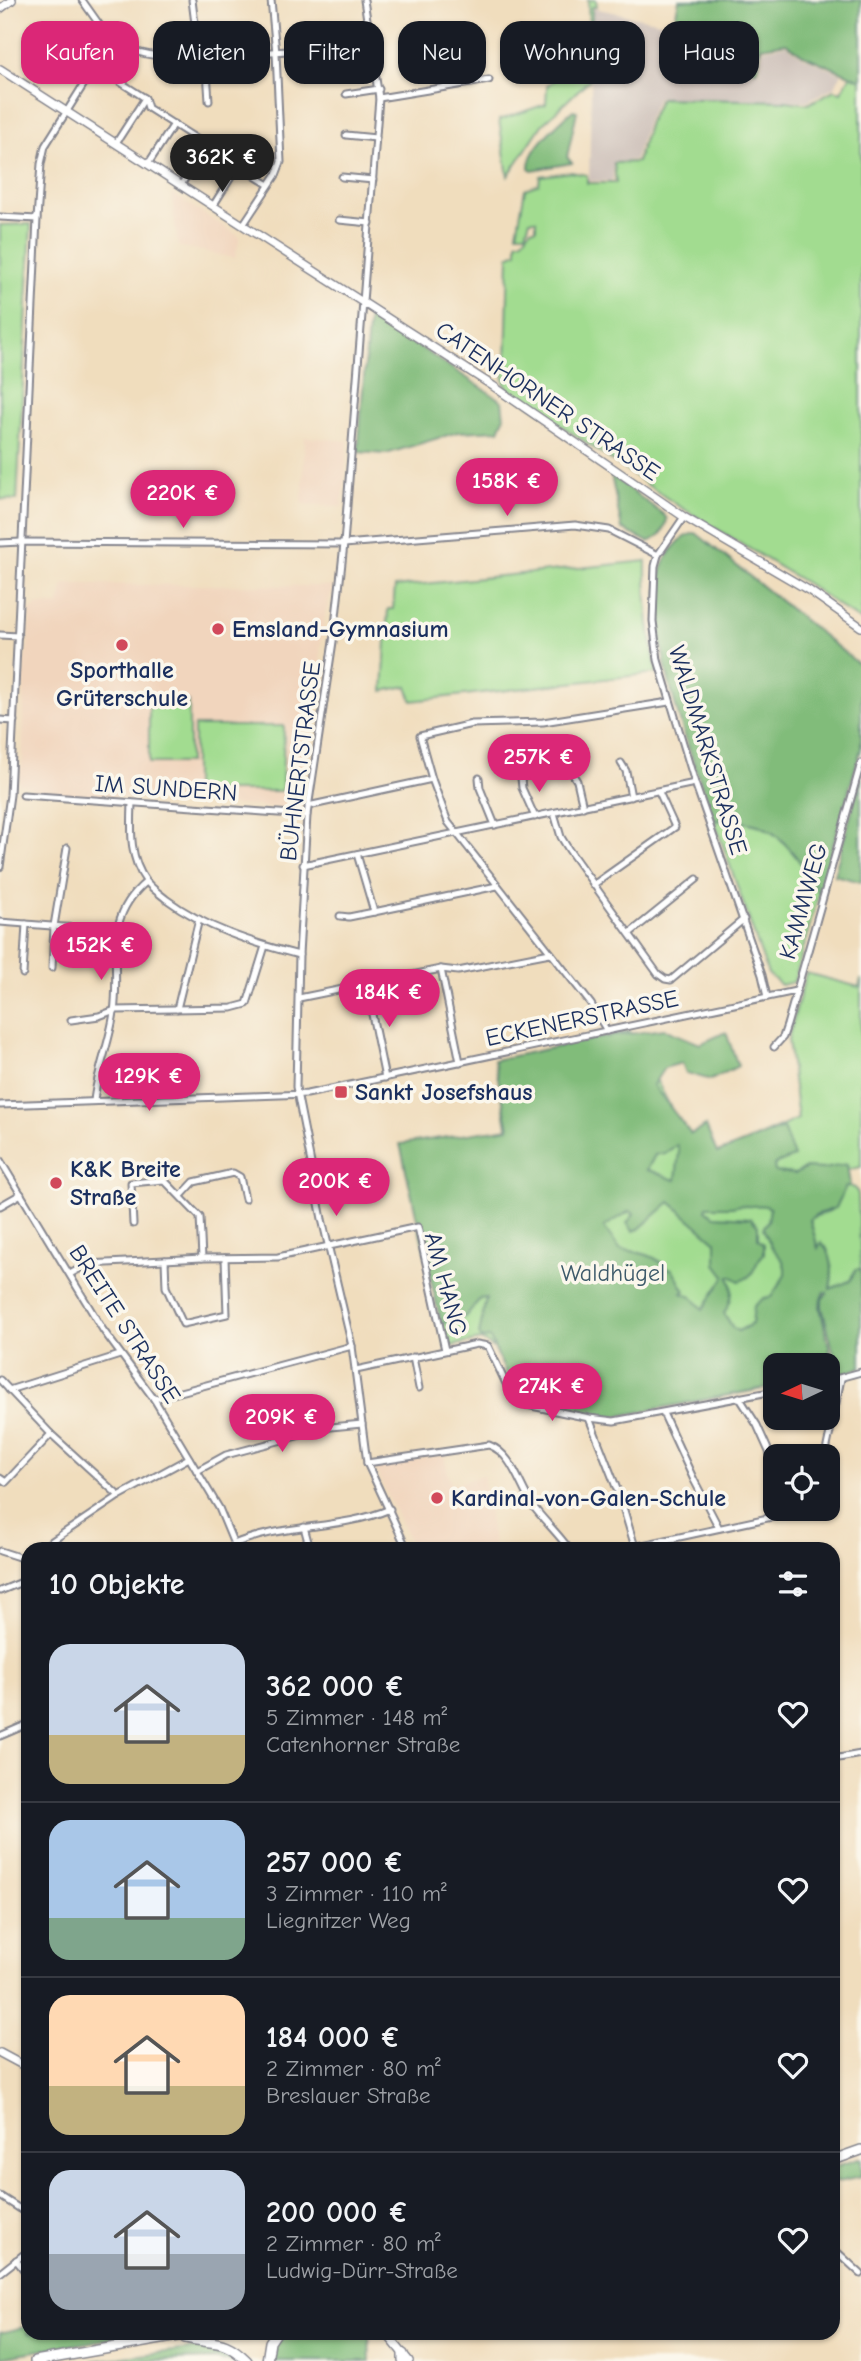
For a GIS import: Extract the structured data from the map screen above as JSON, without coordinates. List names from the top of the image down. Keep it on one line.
{"streets":{"street":["CATENHORNER STRASSE","WALDMARKSTRASSE","BÜHNERTSTRASSE","IM SUNDERN","KAMMWEG","ECKENERSTRASSE","AM HANG","BREITE STRASSE"]},"crossings":[["CATENHORNER STRASSE","BÜHNERTSTRASSE"],["WALDMARKSTRASSE","ECKENERSTRASSE"],["BÜHNERTSTRASSE","IM SUNDERN"],["BÜHNERTSTRASSE","ECKENERSTRASSE"],["BÜHNERTSTRASSE","AM HANG"],["KAMMWEG","ECKENERSTRASSE"]],"parks":["Waldhügel"],"places":{"other":["Emsland-Gymnasium","Sporthalle Grüterschule","K&K Breite Straße","Kardinal-von-Galen-Schule"],"transit":["Sankt Josefshaus"]},"north":"left","page":{"chip":["Kaufen","Mieten","Filter","Neu","Wohnung","Haus"],"price":["362K €","158K €","220K €","257K €","152K €","184K €","129K €","200K €","274K €","209K €"],"heading":"10 Objekte","list":[{"name":"362 000 €","note":"5 Zimmer · 148 m² · Catenhorner Straße"},{"name":"257 000 €","note":"3 Zimmer · 110 m² · Liegnitzer Weg"},{"name":"184 000 €","note":"2 Zimmer · 80 m² · Breslauer Straße"},{"name":"200 000 €","note":"2 Zimmer · 80 m² · Ludwig-Dürr-Straße"}]}}
